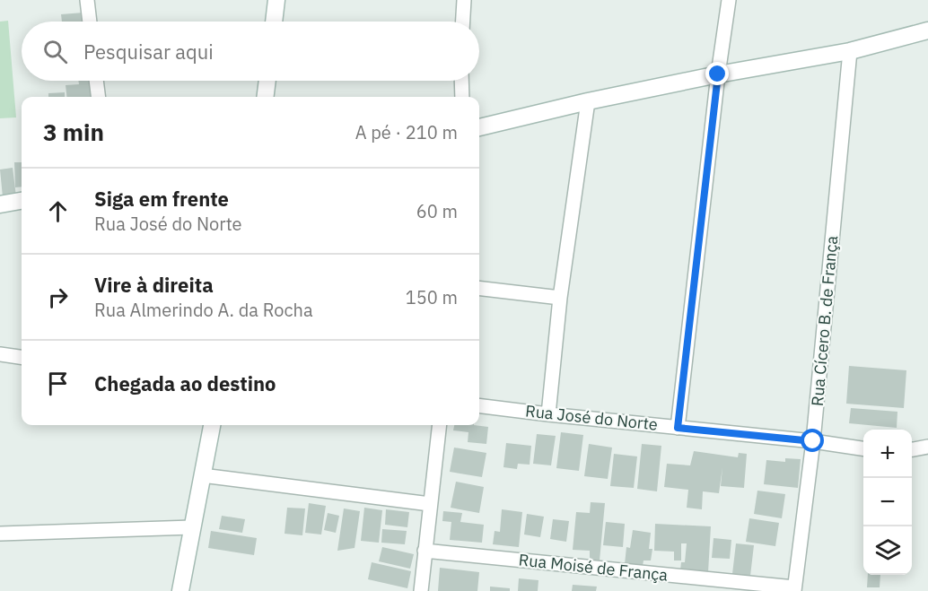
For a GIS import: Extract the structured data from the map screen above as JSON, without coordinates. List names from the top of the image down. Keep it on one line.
{"streets":{"street":["Rua Cícero B. de França","Rua José do Norte","Rua Moisé de França"]},"crossings":[["Rua Cícero B. de França","Rua José do Norte"],["Rua Cícero B. de França","Rua Moisé de França"]],"page":{"search":"Pesquisar aqui","heading":["3 min","A pé · 210 m"],"list":[["Siga em frente","Rua José do Norte","60 m"],["Vire à direita","Rua Almerindo A. da Rocha","150 m"],"Chegada ao destino"],"map_buttons":["+","−"]}}
